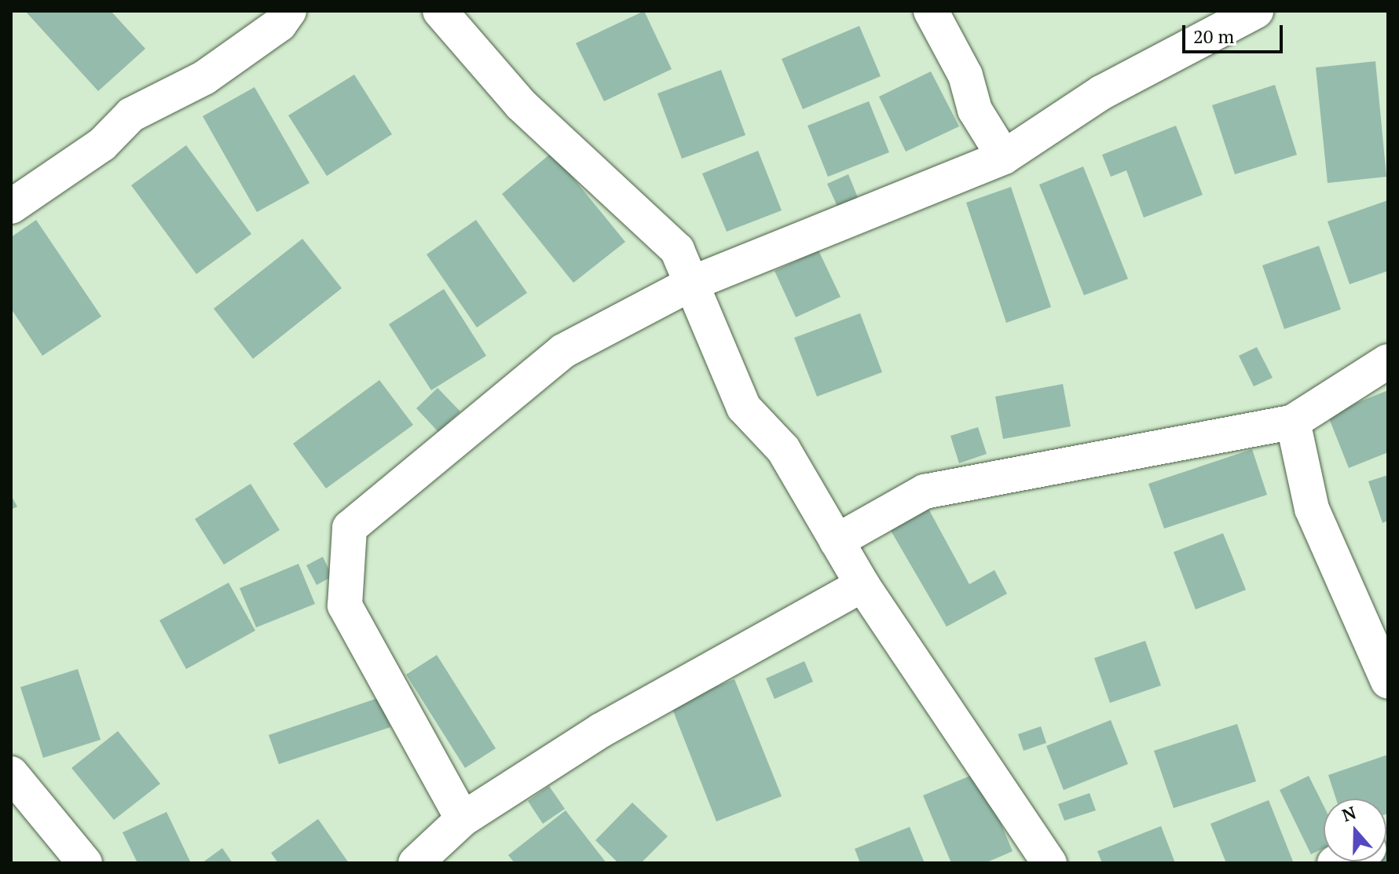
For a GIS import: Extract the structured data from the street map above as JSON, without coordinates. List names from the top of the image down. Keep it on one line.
{"scale_bar":"20 m","north":"top"}
